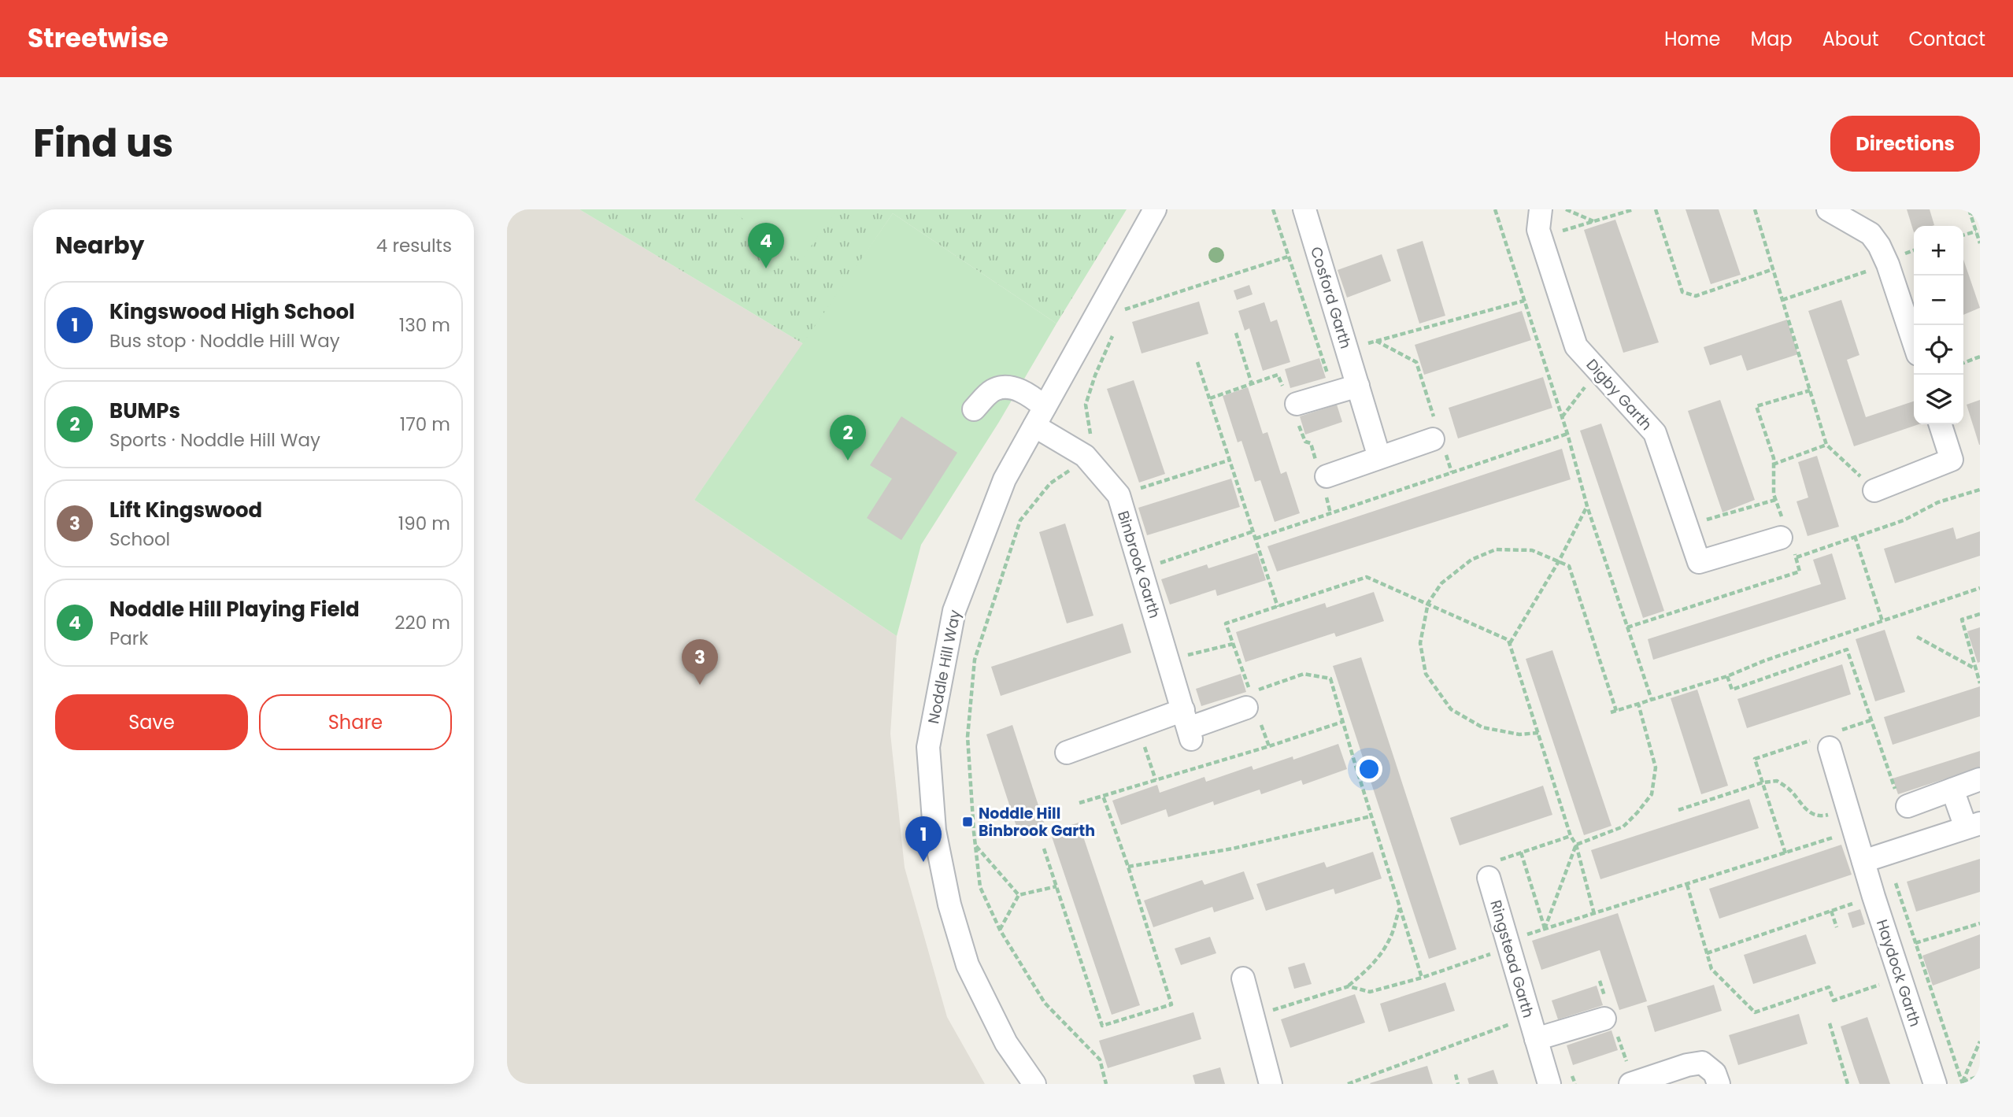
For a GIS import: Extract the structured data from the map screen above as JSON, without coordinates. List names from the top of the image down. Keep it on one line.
{"streets":{"street":["Cosford Garth","Digby Garth","Binbrook Garth","Noddle Hill Way","Ringstead Garth","Haydock Garth"]},"crossings":[["Binbrook Garth","Noddle Hill Way"]],"places":{"transit":["Noddle Hill Binbrook Garth"]},"page":{"header":"Streetwise","nav":["Home","Map","About","Contact"],"title":"Find us","buttons":["Directions",["Save","Share"]],"heading":["Nearby","4 results"],"pins":["4","2","3","1"],"map_buttons":["+","−"],"list":[{"mark":"1","name":"Kingswood High School","note":"Bus stop · Noddle Hill Way","value":"130 m"},{"mark":"2","name":"BUMPs","note":"Sports · Noddle Hill Way","value":"170 m"},{"mark":"3","name":"Lift Kingswood","note":"School","value":"190 m"},{"mark":"4","name":"Noddle Hill Playing Field","note":"Park","value":"220 m"}]}}
